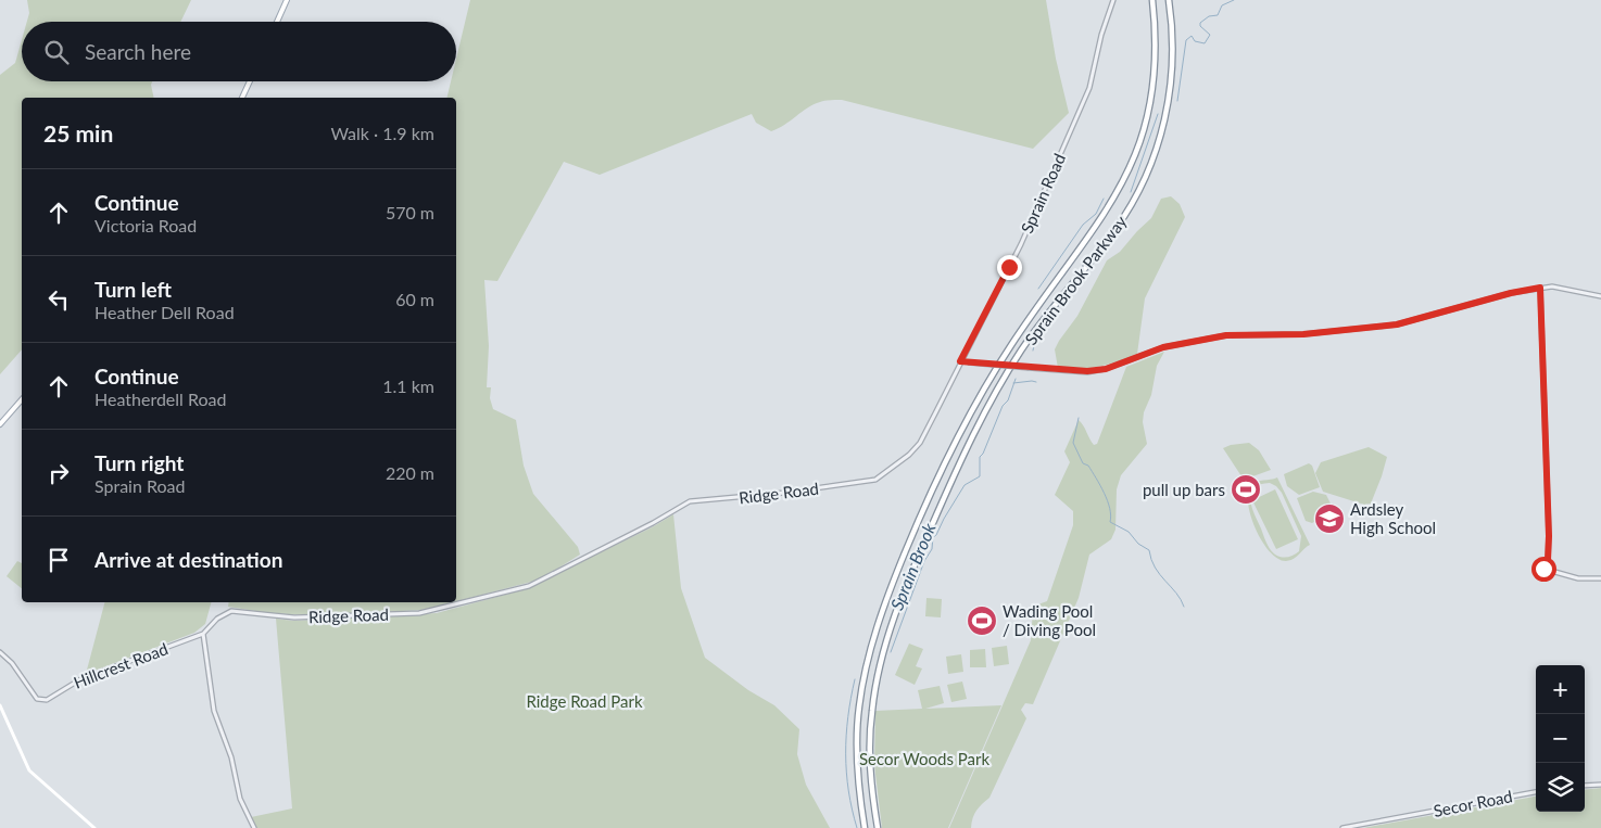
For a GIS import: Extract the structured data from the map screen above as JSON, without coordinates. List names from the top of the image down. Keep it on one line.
{"streets":{"highway":["Sprain Brook Parkway"],"street":["Sprain Road","Ridge Road","Hillcrest Road","Secor Road"]},"crossings":[["Sprain Road","Ridge Road"],["Ridge Road","Hillcrest Road"]],"water":["Sprain Brook"],"parks":["Ridge Road Park","Secor Woods Park"],"places":{"sports":["pull up bars","Wading Pool / Diving Pool"],"school or university":["Ardsley High School"]},"page":{"search":"Search here","heading":["25 min","Walk · 1.9 km"],"list":[["Continue","Victoria Road","570 m"],["Turn left","Heather Dell Road","60 m"],["Continue","Heatherdell Road","1.1 km"],["Turn right","Sprain Road","220 m"],"Arrive at destination"],"map_buttons":["+","−"]}}
